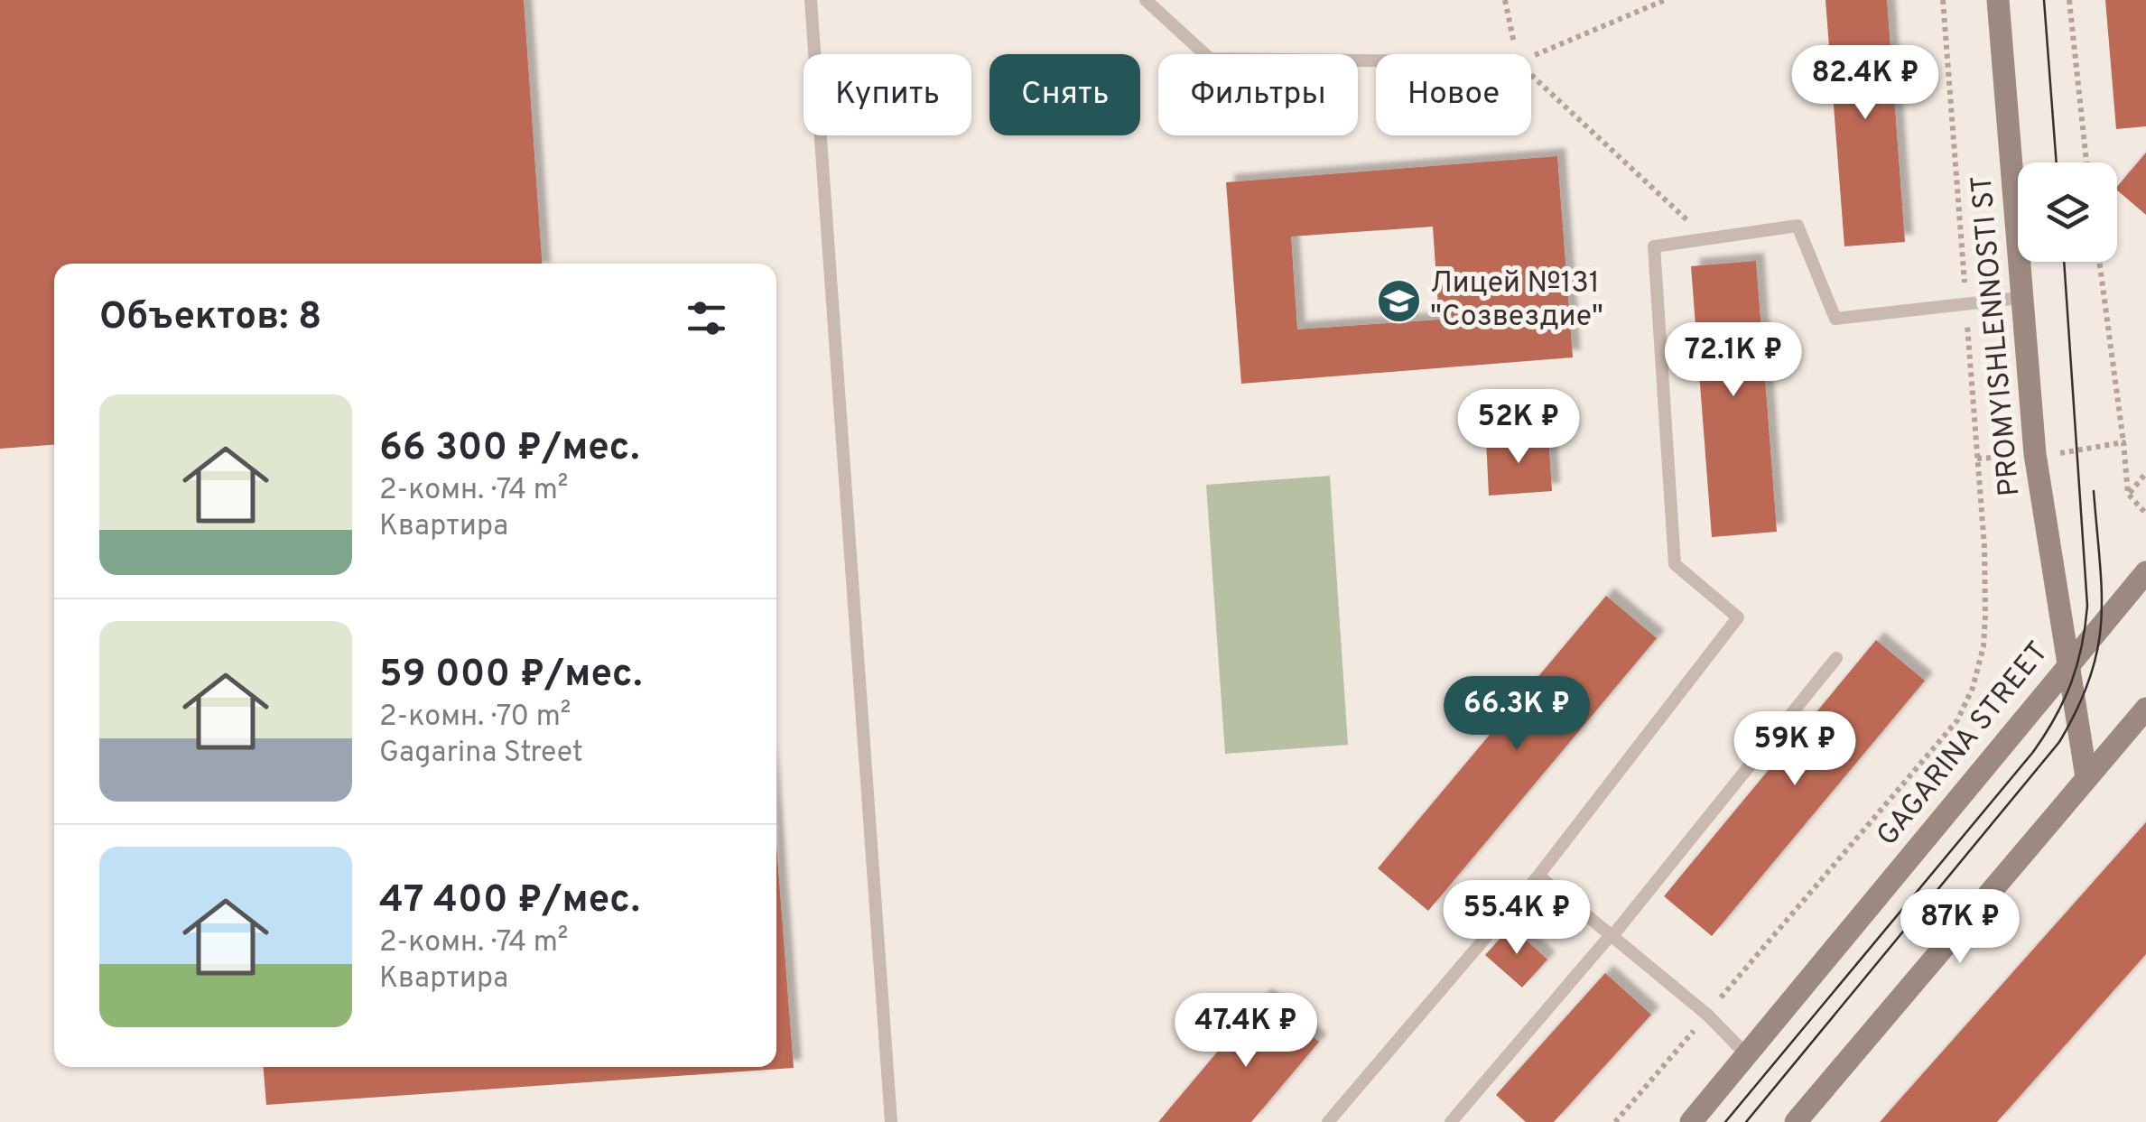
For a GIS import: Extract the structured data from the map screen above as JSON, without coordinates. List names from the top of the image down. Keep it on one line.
{"streets":{"main road":["PROMYISHLENNOSTI ST","GAGARINA STREET"]},"crossings":[["PROMYISHLENNOSTI ST","GAGARINA STREET"]],"places":{"school or university":["Лицей №131 \"Созвездие\""]},"page":{"price":["82.4K ₽","72.1K ₽","52K ₽","66.3K ₽","59K ₽","55.4K ₽","87K ₽","47.4K ₽"],"chip":["Купить","Снять","Фильтры","Новое"],"heading":"Объектов: 8","list":[{"name":"66 300 ₽/мес.","note":"2-комн. · 74 m² · Квартира"},{"name":"59 000 ₽/мес.","note":"2-комн. · 70 m² · Gagarina Street"},{"name":"47 400 ₽/мес.","note":"2-комн. · 74 m² · Квартира"}]}}
